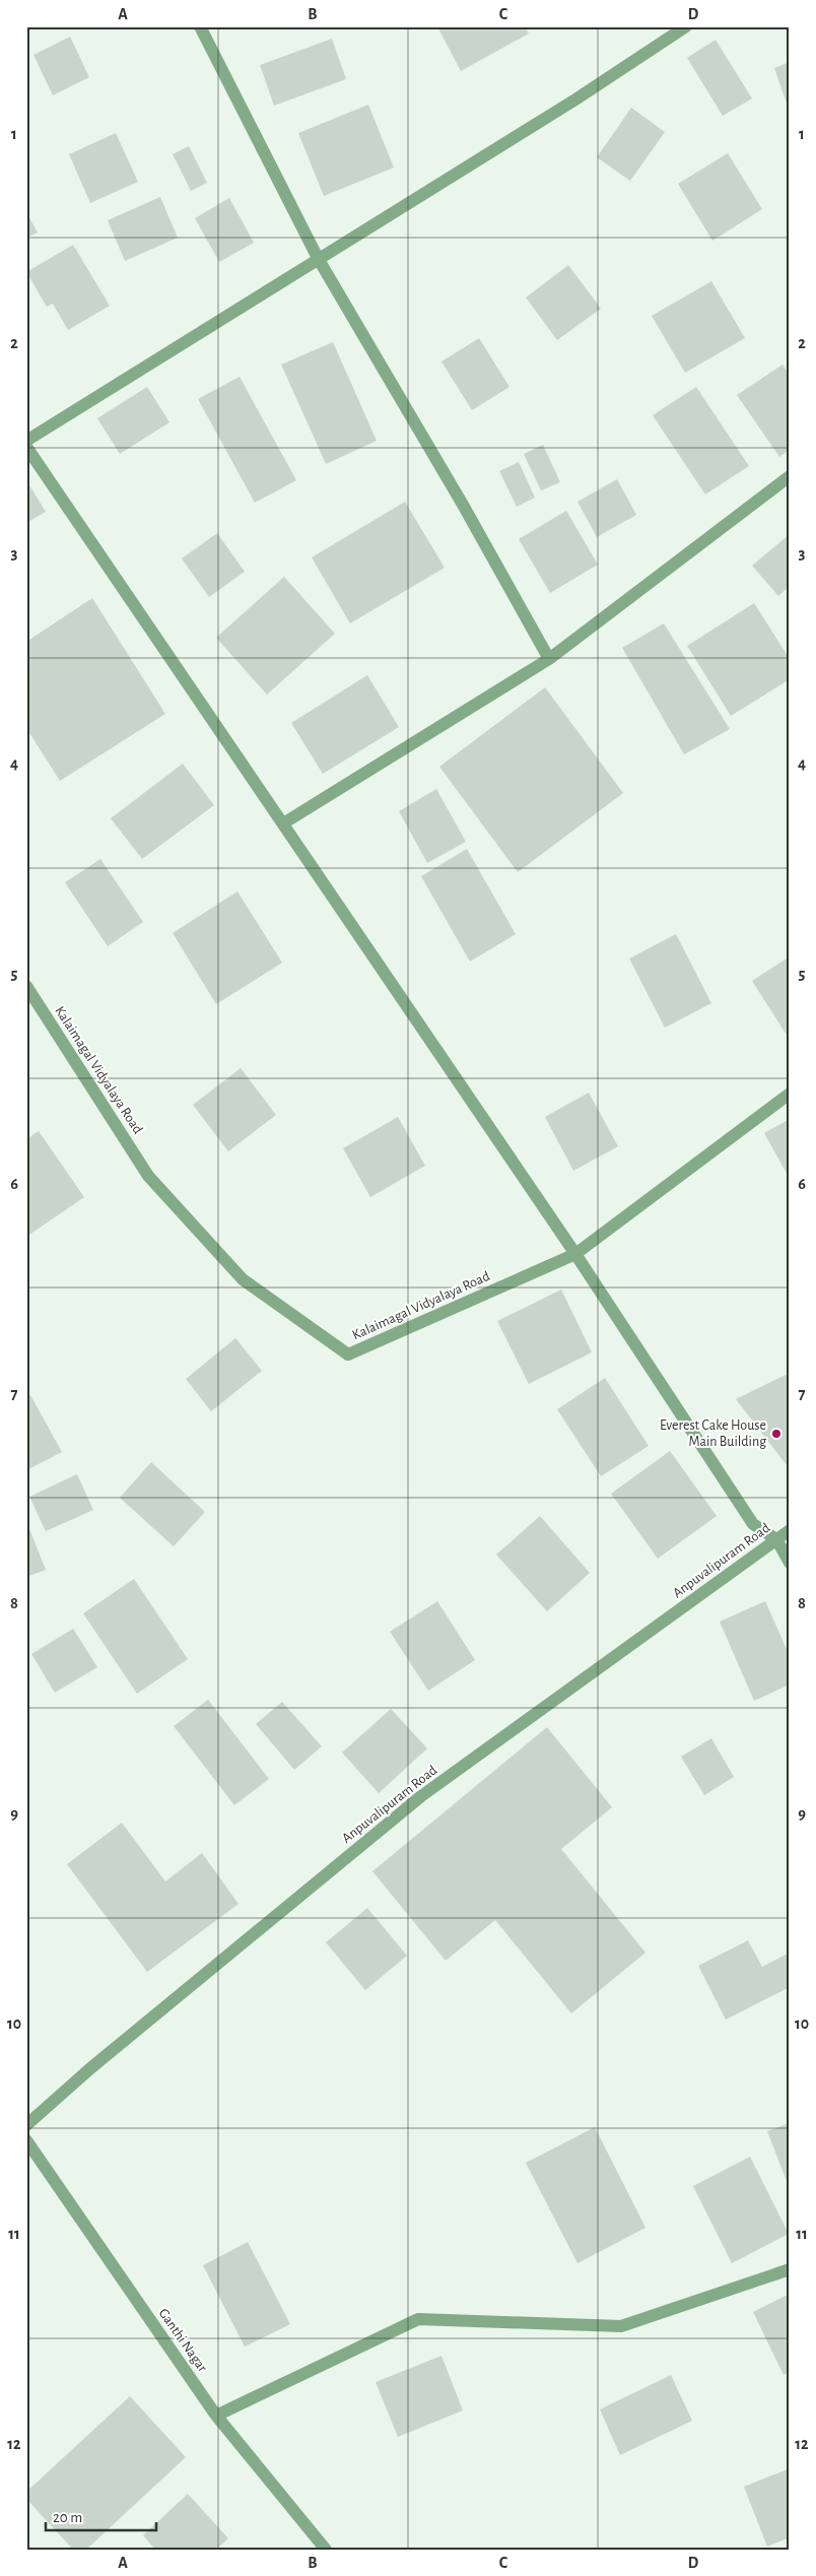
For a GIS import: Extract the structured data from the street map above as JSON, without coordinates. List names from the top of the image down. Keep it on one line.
{"streets":{"street":["Kalaimagal Vidyalaya Road","Anpuvalipuram Road","Ganthi Nagar"]},"places":["Everest Cake House Main Building"],"scale_bar":"20 m","grid":{"columns":["A","B","C","D"],"rows":["1","2","3","4","5","6","7","8","9","10","11","12"]}}
